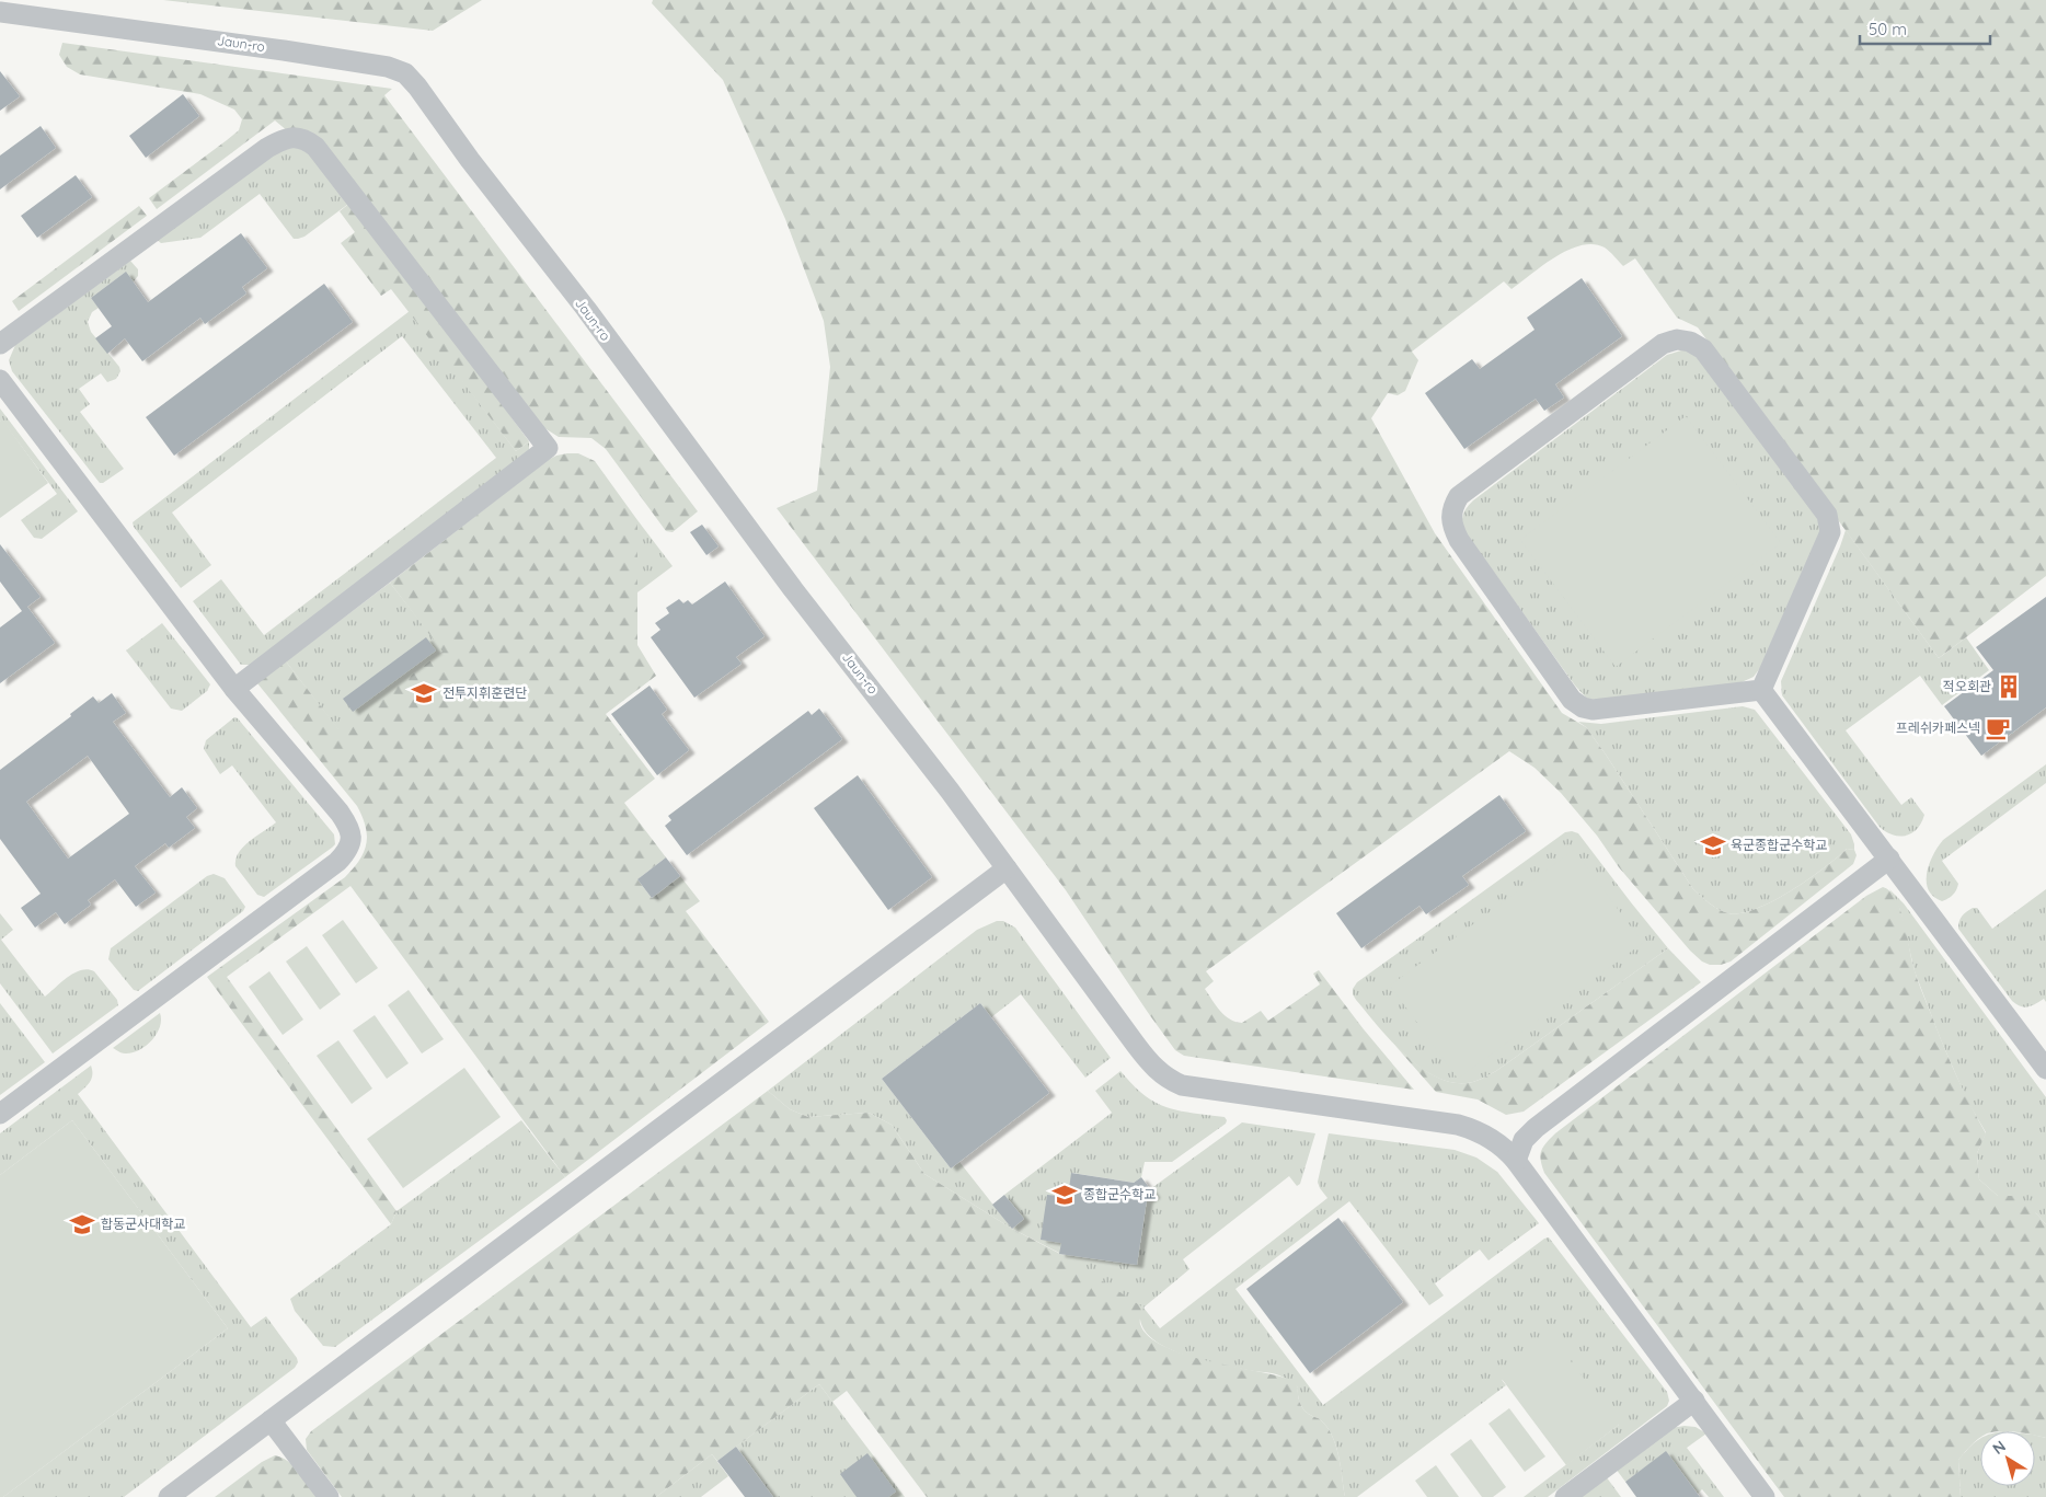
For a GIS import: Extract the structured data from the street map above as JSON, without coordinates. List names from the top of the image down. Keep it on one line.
{"streets":{"street":["Jaun-ro"]},"places":{"building":["적오회관"],"school or university":["전투지휘훈련단","육군종합군수학교","종합군수학교","합동군사대학교"],"cafe":["프레쉬카페스넥"]},"scale_bar":"50 m","north":"top left"}
